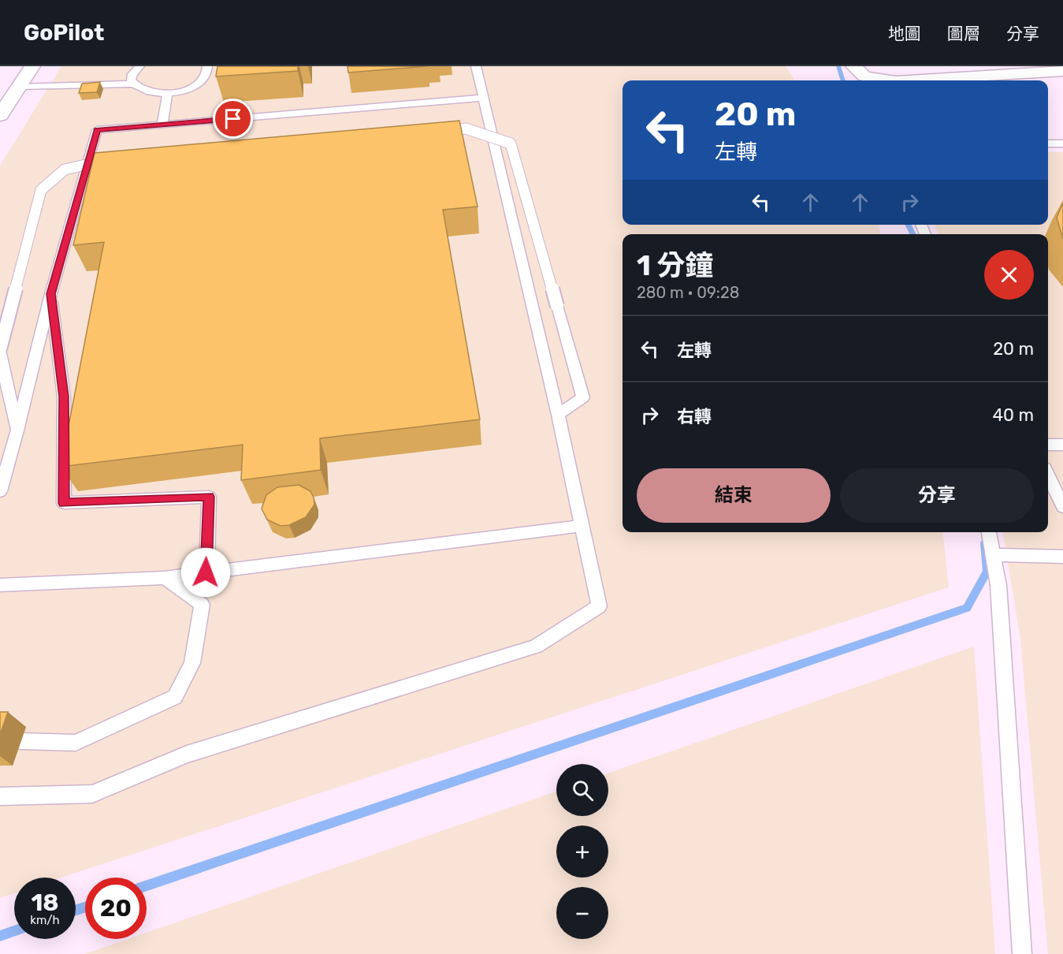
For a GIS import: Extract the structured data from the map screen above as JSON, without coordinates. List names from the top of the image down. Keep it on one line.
{"page":{"header":"GoPilot","nav":["地圖","圖層","分享"],"turn":["20 m","左轉"],"heading":["1 分鐘","280 m · 09:28"],"list":[{"name":"左轉","value":"20 m"},{"name":"右轉","value":"40 m"}],"buttons":["結束","分享"],"map_buttons":["+","−"],"speed":"18 km/h","limit":"20"}}
